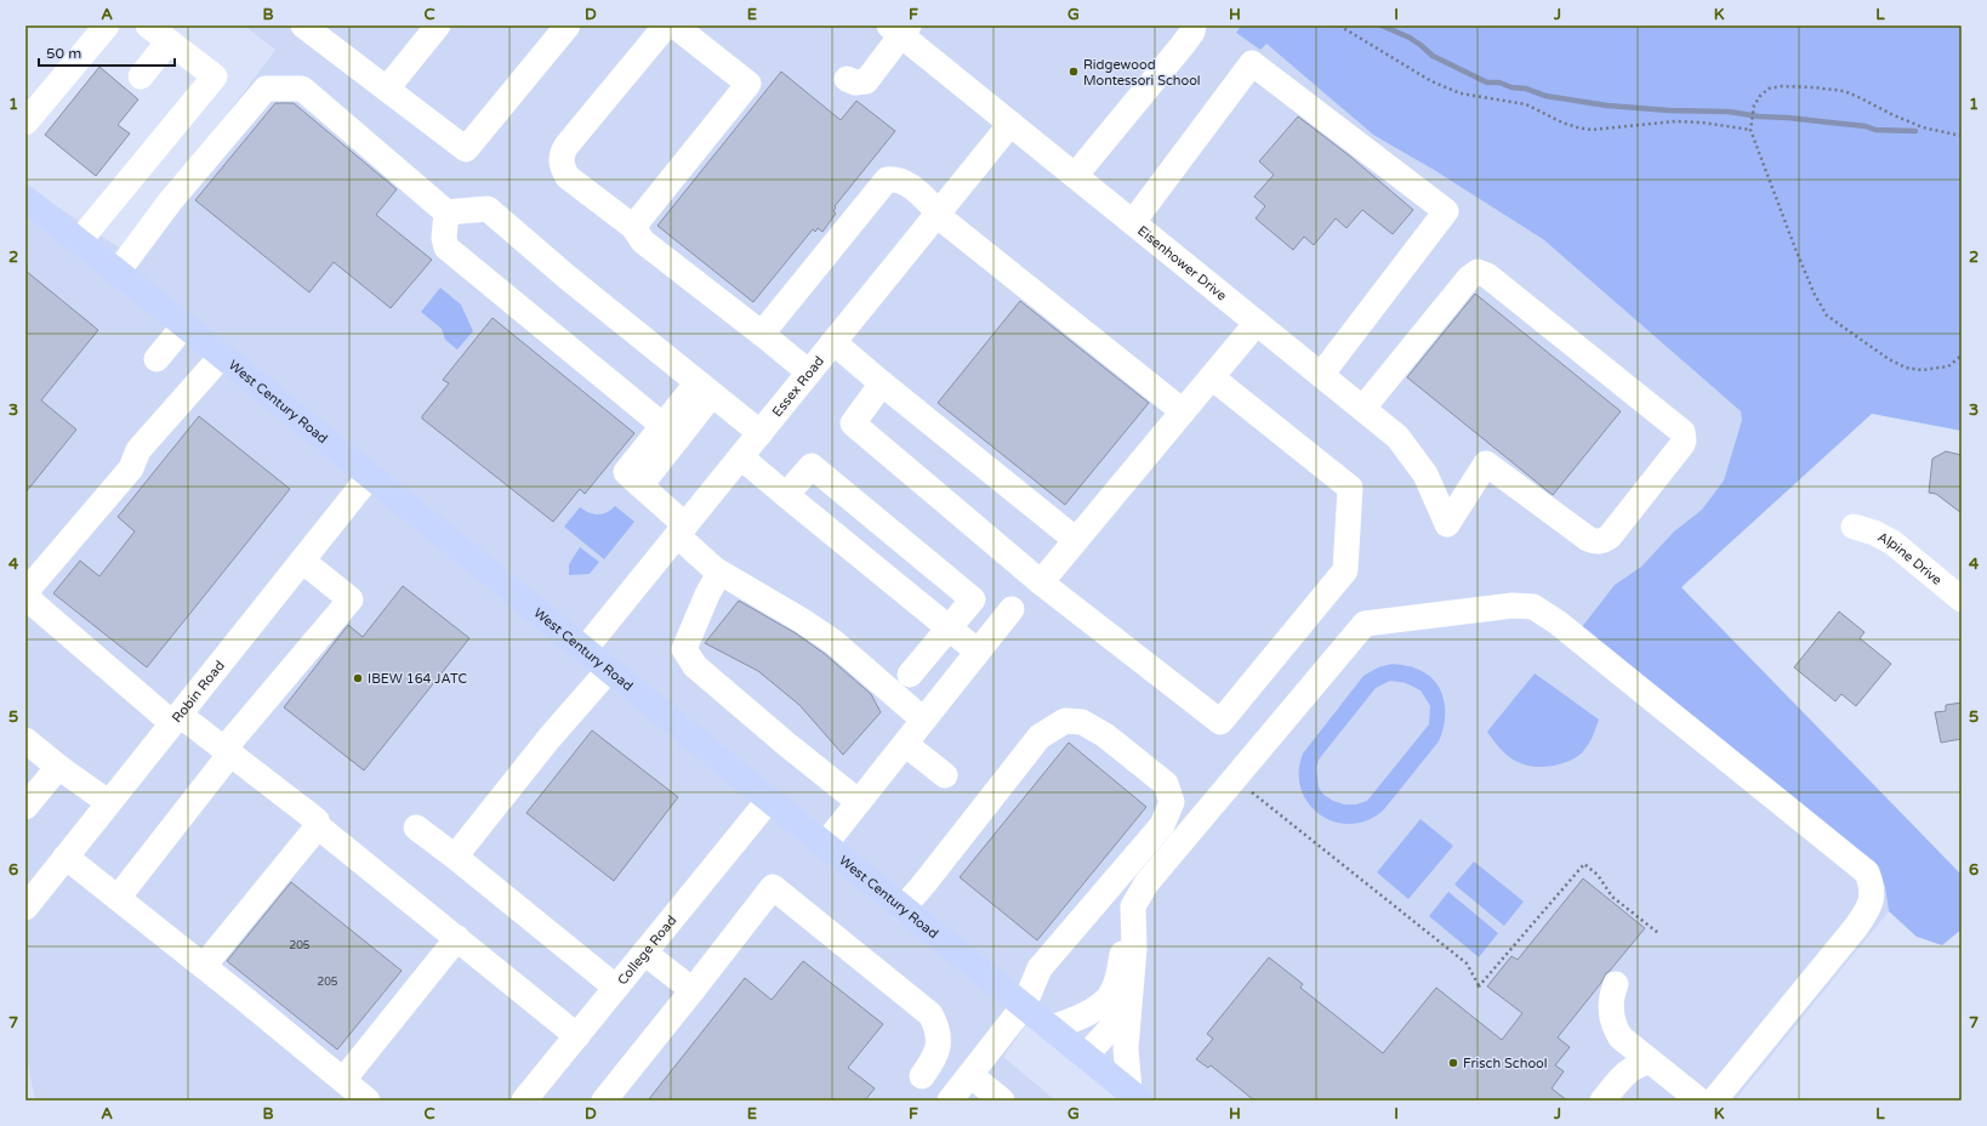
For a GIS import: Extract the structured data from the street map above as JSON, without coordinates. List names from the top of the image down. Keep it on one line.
{"streets":{"main road":["West Century Road"],"street":["Eisenhower Drive","Essex Road","Alpine Drive","Robin Road","College Road"]},"crossings":[["Eisenhower Drive","Essex Road"],["Essex Road","West Century Road"],["West Century Road","Robin Road"],["West Century Road","College Road"]],"places":["Ridgewood Montessori School","IBEW 164 JATC","Frisch School"],"house_numbers":["205","205"],"scale_bar":"50 m","grid":{"columns":["A","B","C","D","E","F","G","H","I","J","K","L"],"rows":["1","2","3","4","5","6","7"]}}
